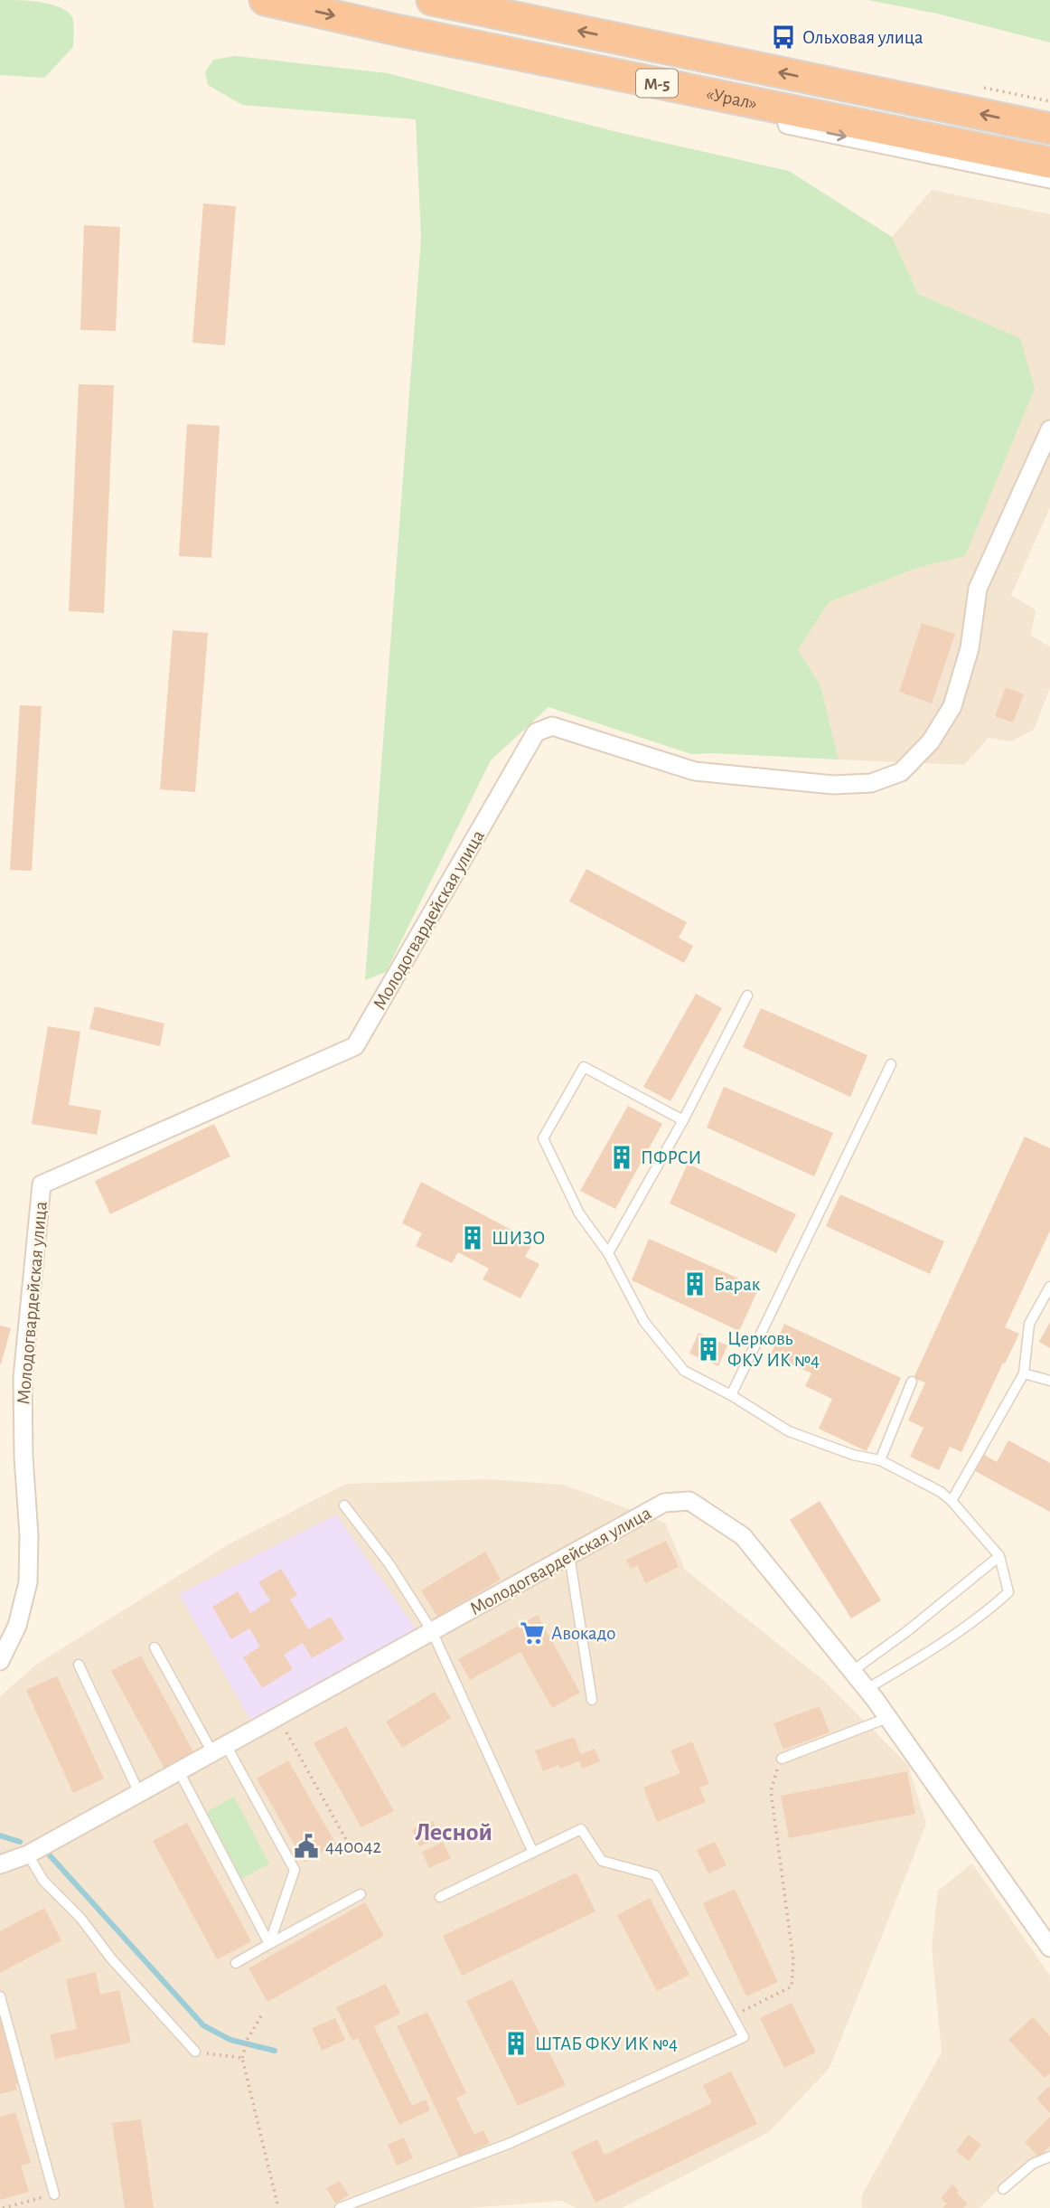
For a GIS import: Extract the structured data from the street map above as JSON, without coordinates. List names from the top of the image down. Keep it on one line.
{"streets":{"highway":["М-5","«Урал»"],"street":["Молодогвардейская улица"]},"districts":["Лесной"],"places":{"bus stop":["Ольховая улица"],"building":["ПФРСИ","ШИЗО","Барак","Церковь ФКУ ИК №4","ШТАБ ФКУ ИК №4"],"supermarket":["Авокадо"],"public building":["440042"]}}
